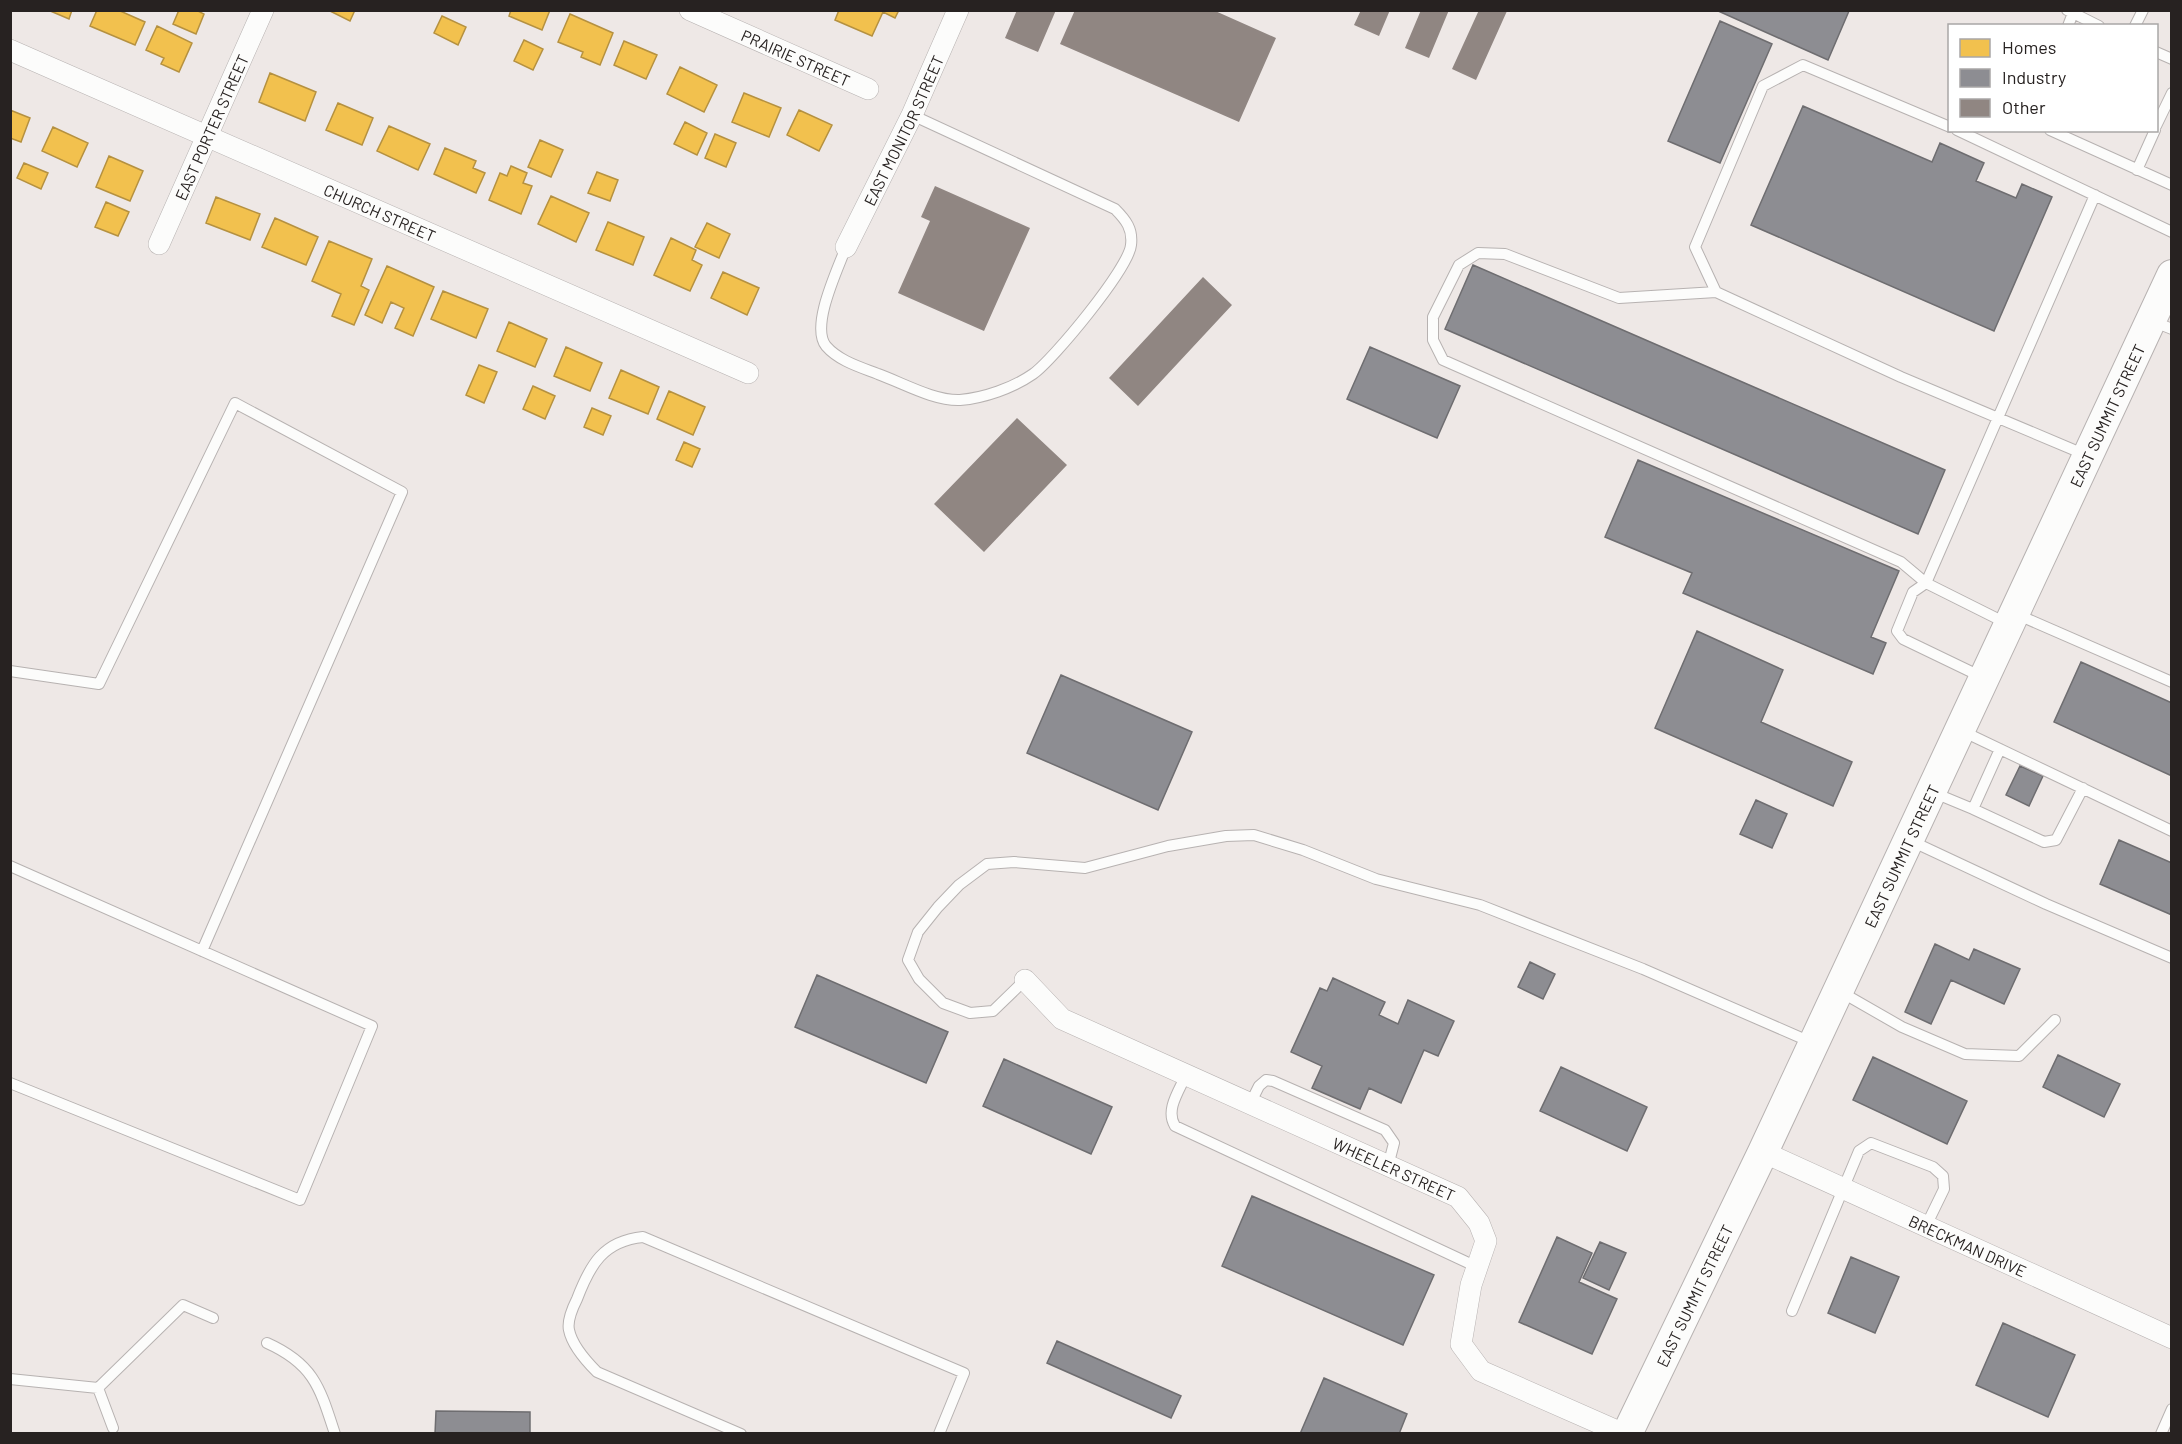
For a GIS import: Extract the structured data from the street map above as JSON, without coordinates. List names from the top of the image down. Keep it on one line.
{"streets":{"street":["PRAIRIE STREET","EAST PORTER STREET","EAST MONITOR STREET","CHURCH STREET","EAST SUMMIT STREET","WHEELER STREET","BRECKMAN DRIVE"]},"crossings":[["EAST PORTER STREET","CHURCH STREET"],["EAST SUMMIT STREET","WHEELER STREET"],["EAST SUMMIT STREET","BRECKMAN DRIVE"]],"legend":["Homes","Industry","Other"]}
